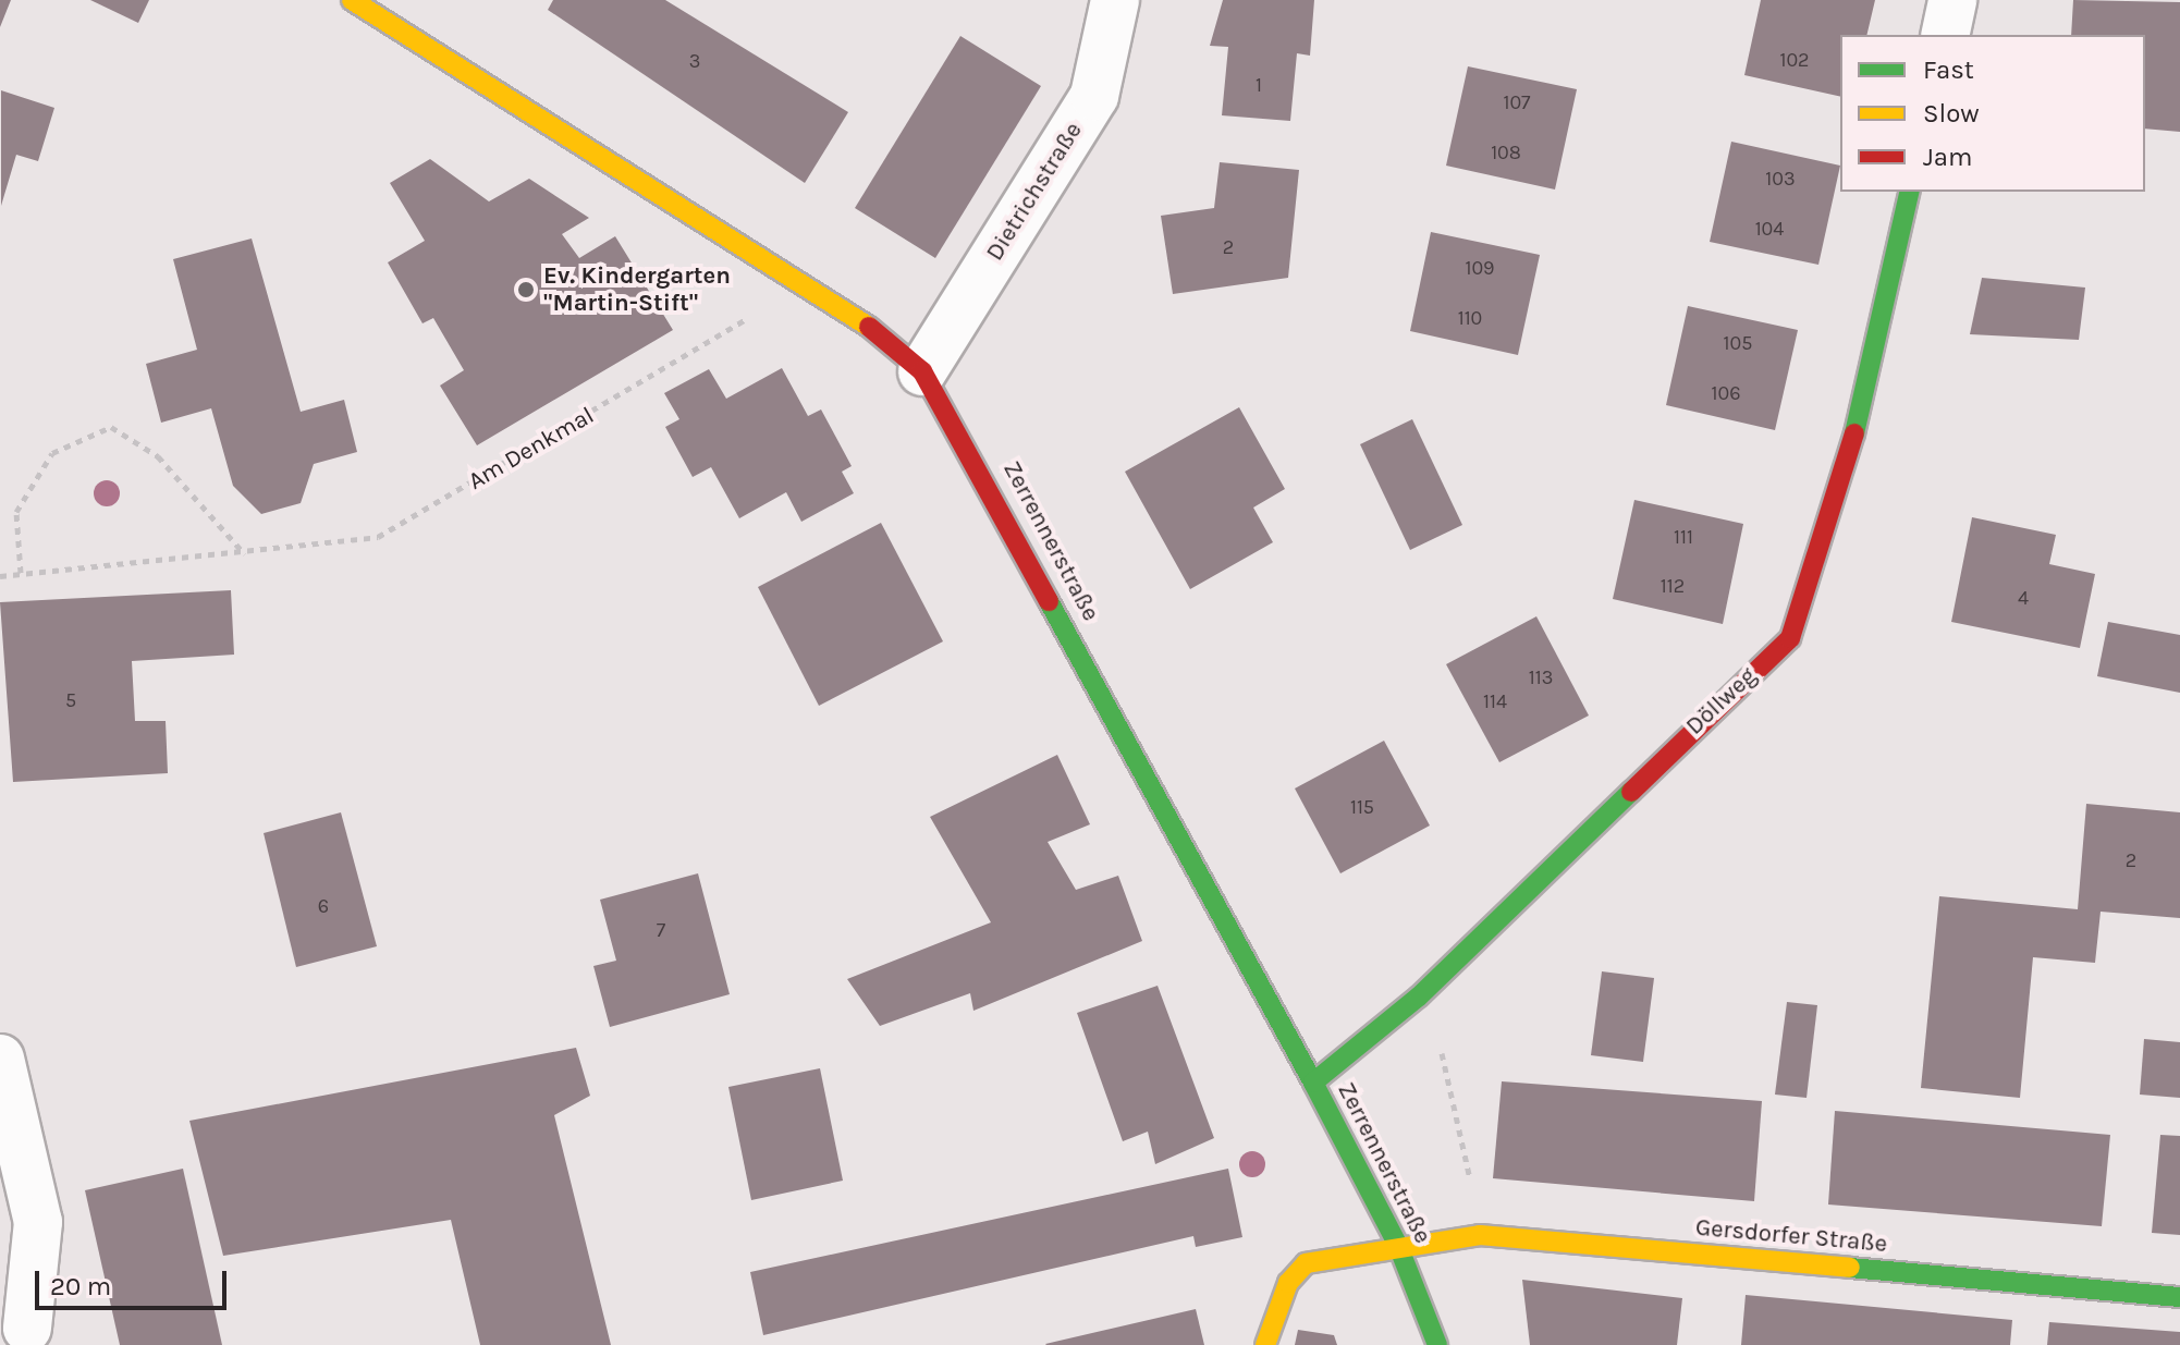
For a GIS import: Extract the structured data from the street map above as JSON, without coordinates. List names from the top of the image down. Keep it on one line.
{"streets":{"street":["Dietrichstraße","Zerrennerstraße","Döllweg","Gersdorfer Straße"],"path":["Am Denkmal"]},"crossings":[["Dietrichstraße","Zerrennerstraße"],["Am Denkmal","Zerrennerstraße"],["Zerrennerstraße","Döllweg"],["Zerrennerstraße","Gersdorfer Straße"]],"places":["Ev. Kindergarten \"Martin-Stift\""],"house_numbers":["102","3","1","107","108","103","104","2","109","110","105","106","111","112","4","113","5","114","115","2","6","7"],"legend":["Fast","Slow","Jam"],"scale_bar":"20 m"}
